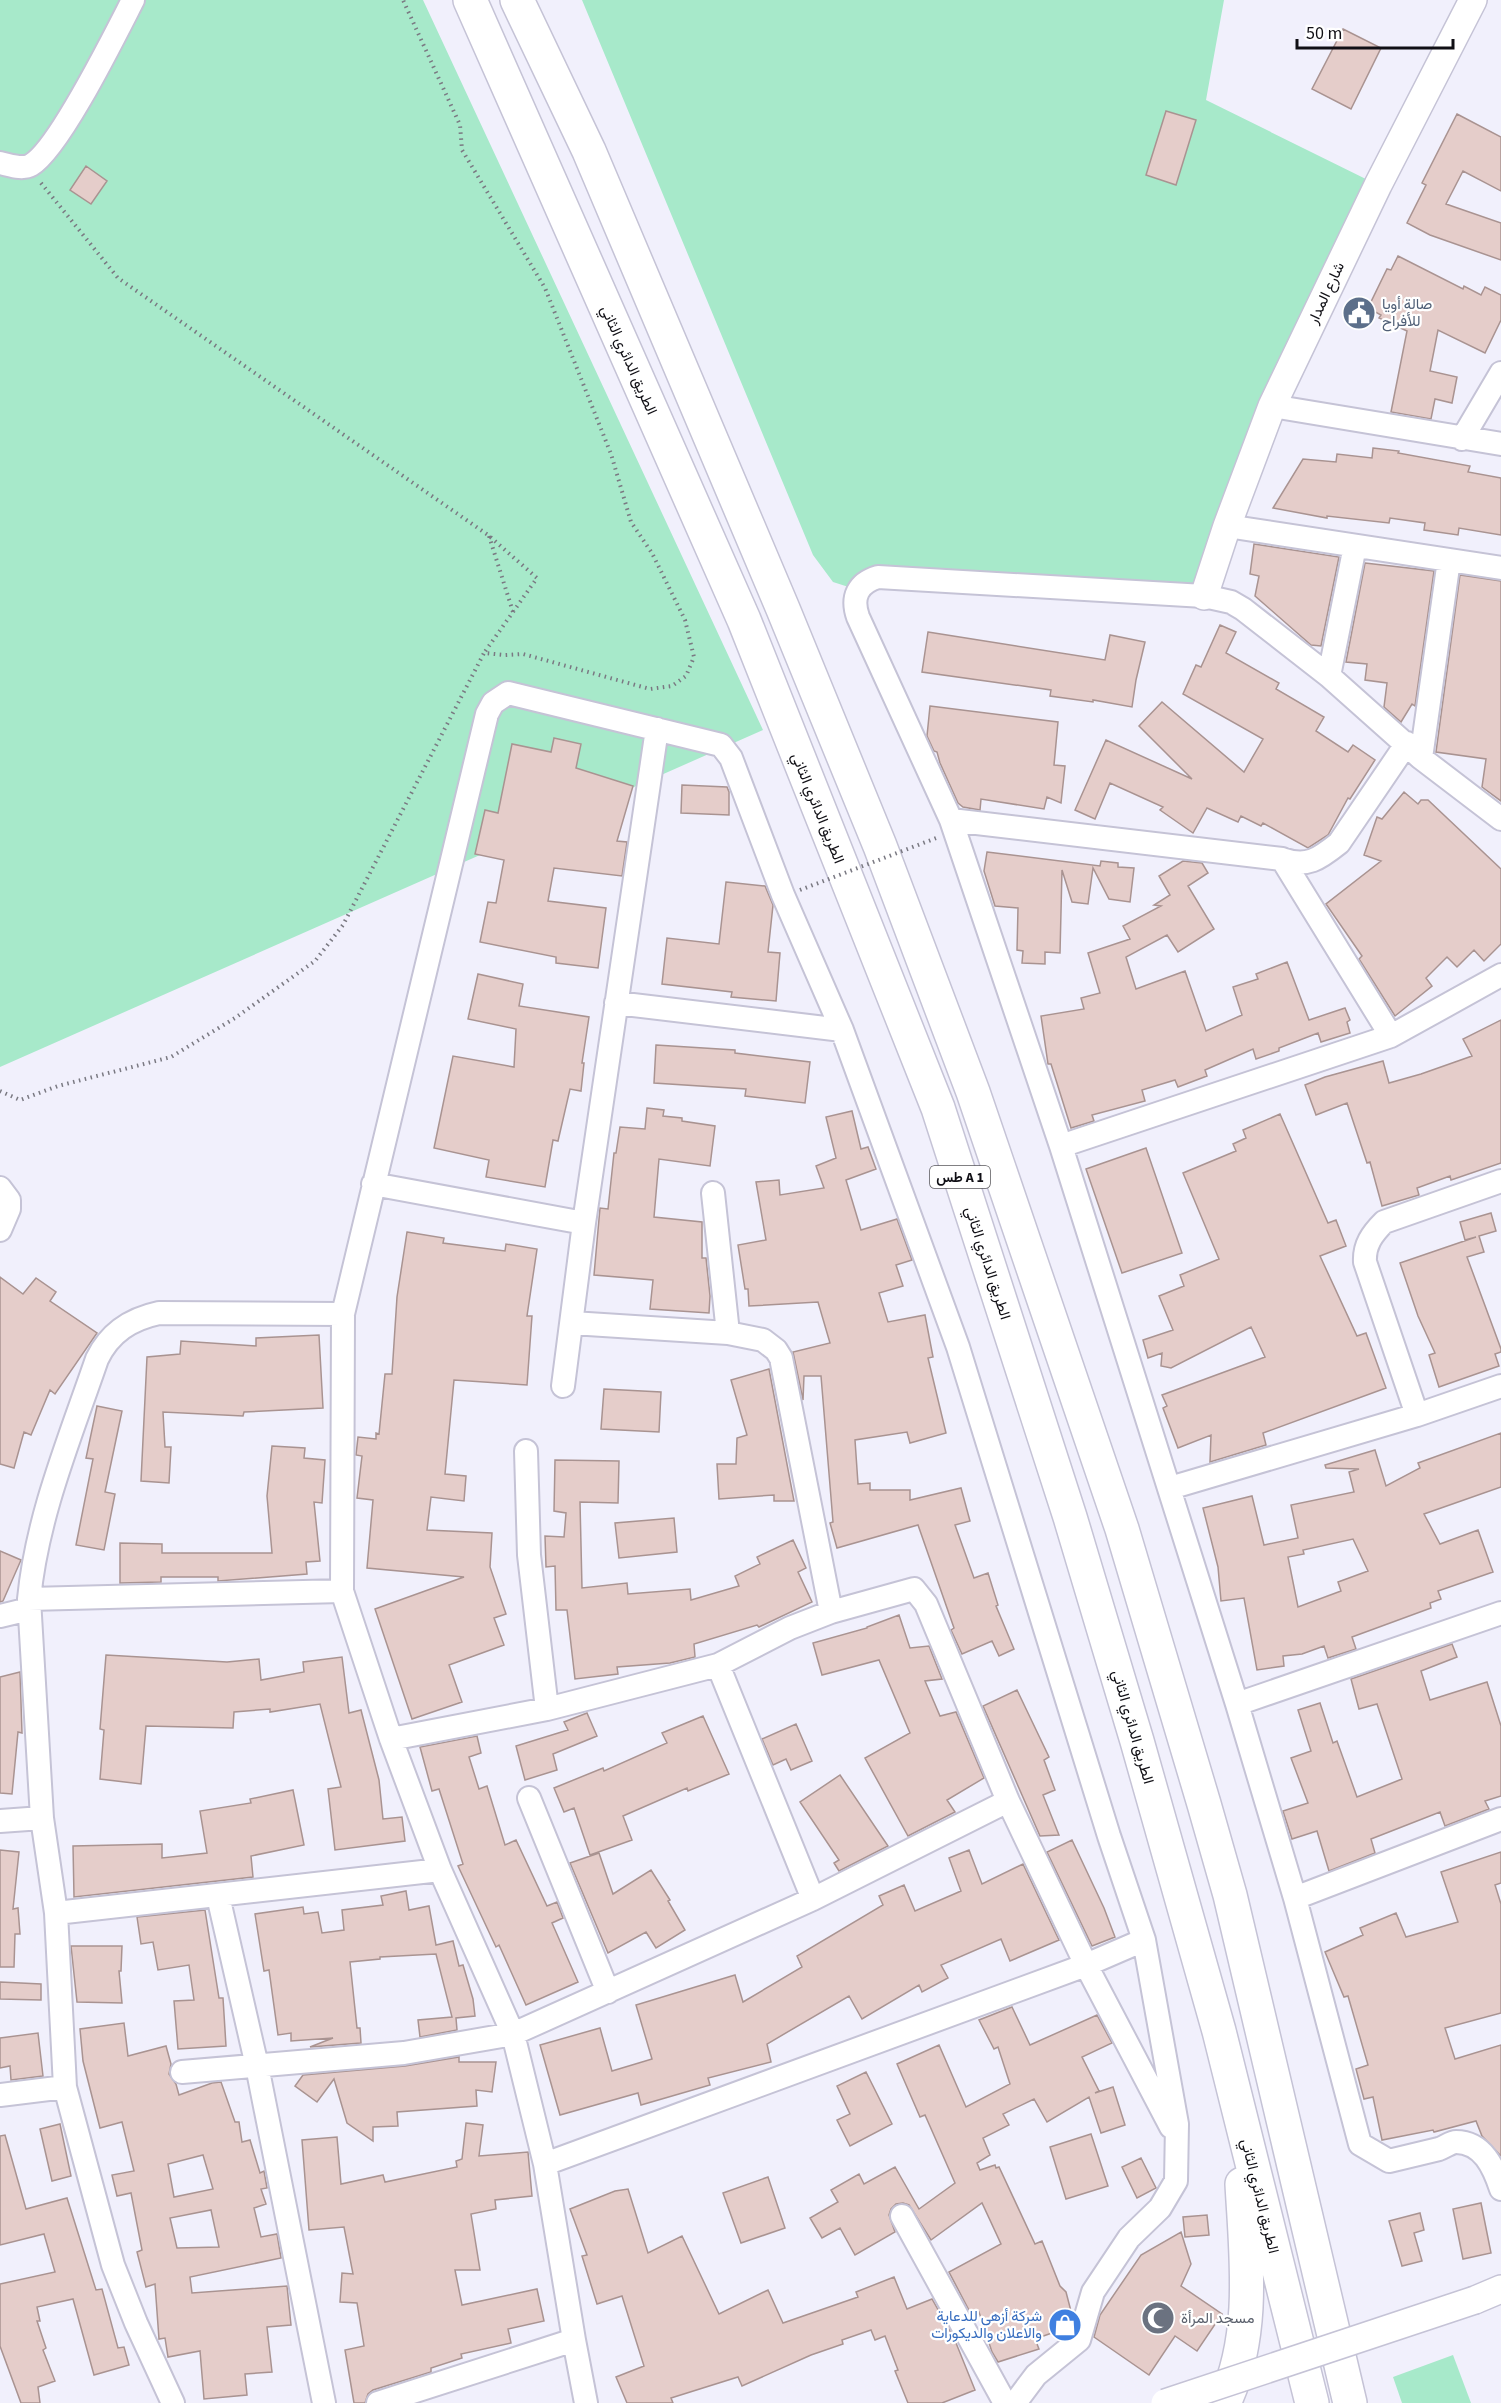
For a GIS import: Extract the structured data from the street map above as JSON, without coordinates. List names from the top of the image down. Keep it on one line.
{"streets":{"highway":["الطريق الدائري الثاني","طس A 1"],"street":["شارع المدار"]},"places":{"public building":["صالة أويا للأفراح"],"mosque":["مسجد المرأة"],"shop":["شركة أزهى للدعاية والاعلان والديكورات"]},"scale_bar":"50 m"}
